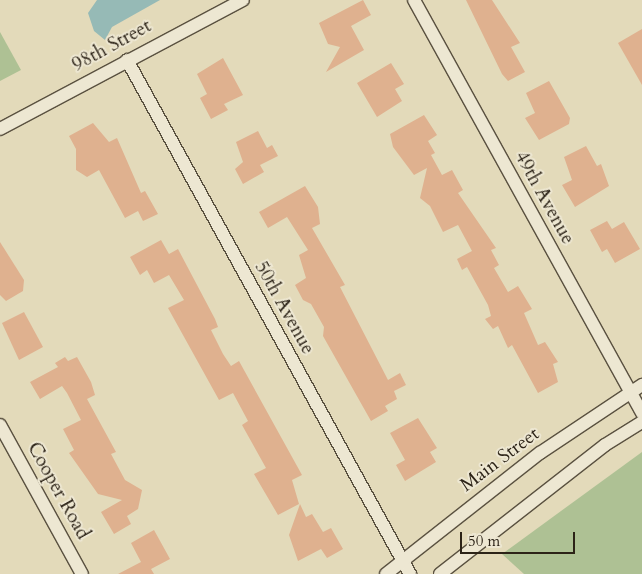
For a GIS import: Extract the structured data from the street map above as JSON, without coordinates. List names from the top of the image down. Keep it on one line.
{"streets":{"street":["98th Street","49th Avenue","50th Avenue","Main Street","Cooper Road"]},"crossings":[["98th Street","50th Avenue"],["49th Avenue","Main Street"],["50th Avenue","Main Street"]],"scale_bar":"50 m"}
